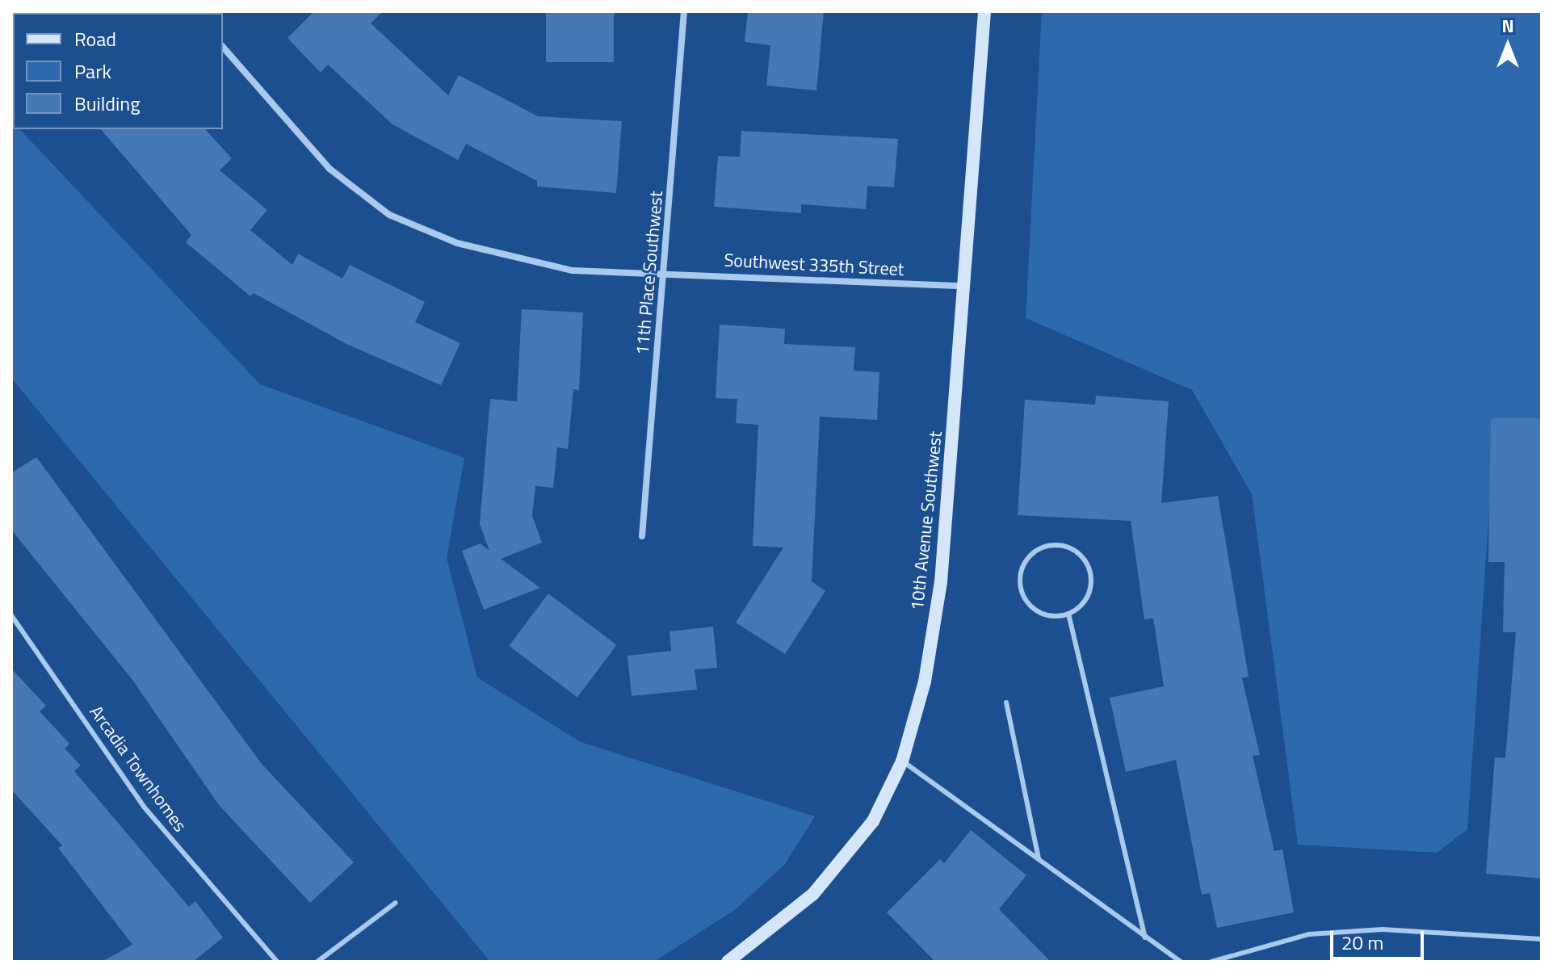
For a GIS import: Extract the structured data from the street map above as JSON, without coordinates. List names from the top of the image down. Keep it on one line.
{"streets":{"street":["Southwest 335th Street","11th Place Southwest","10th Avenue Southwest"],"lane":["Arcadia Townhomes"]},"crossings":[["Southwest 335th Street","11th Place Southwest"],["Southwest 335th Street","10th Avenue Southwest"]],"legend":["Road","Park","Building"],"scale_bar":"20 m","north":"top"}
